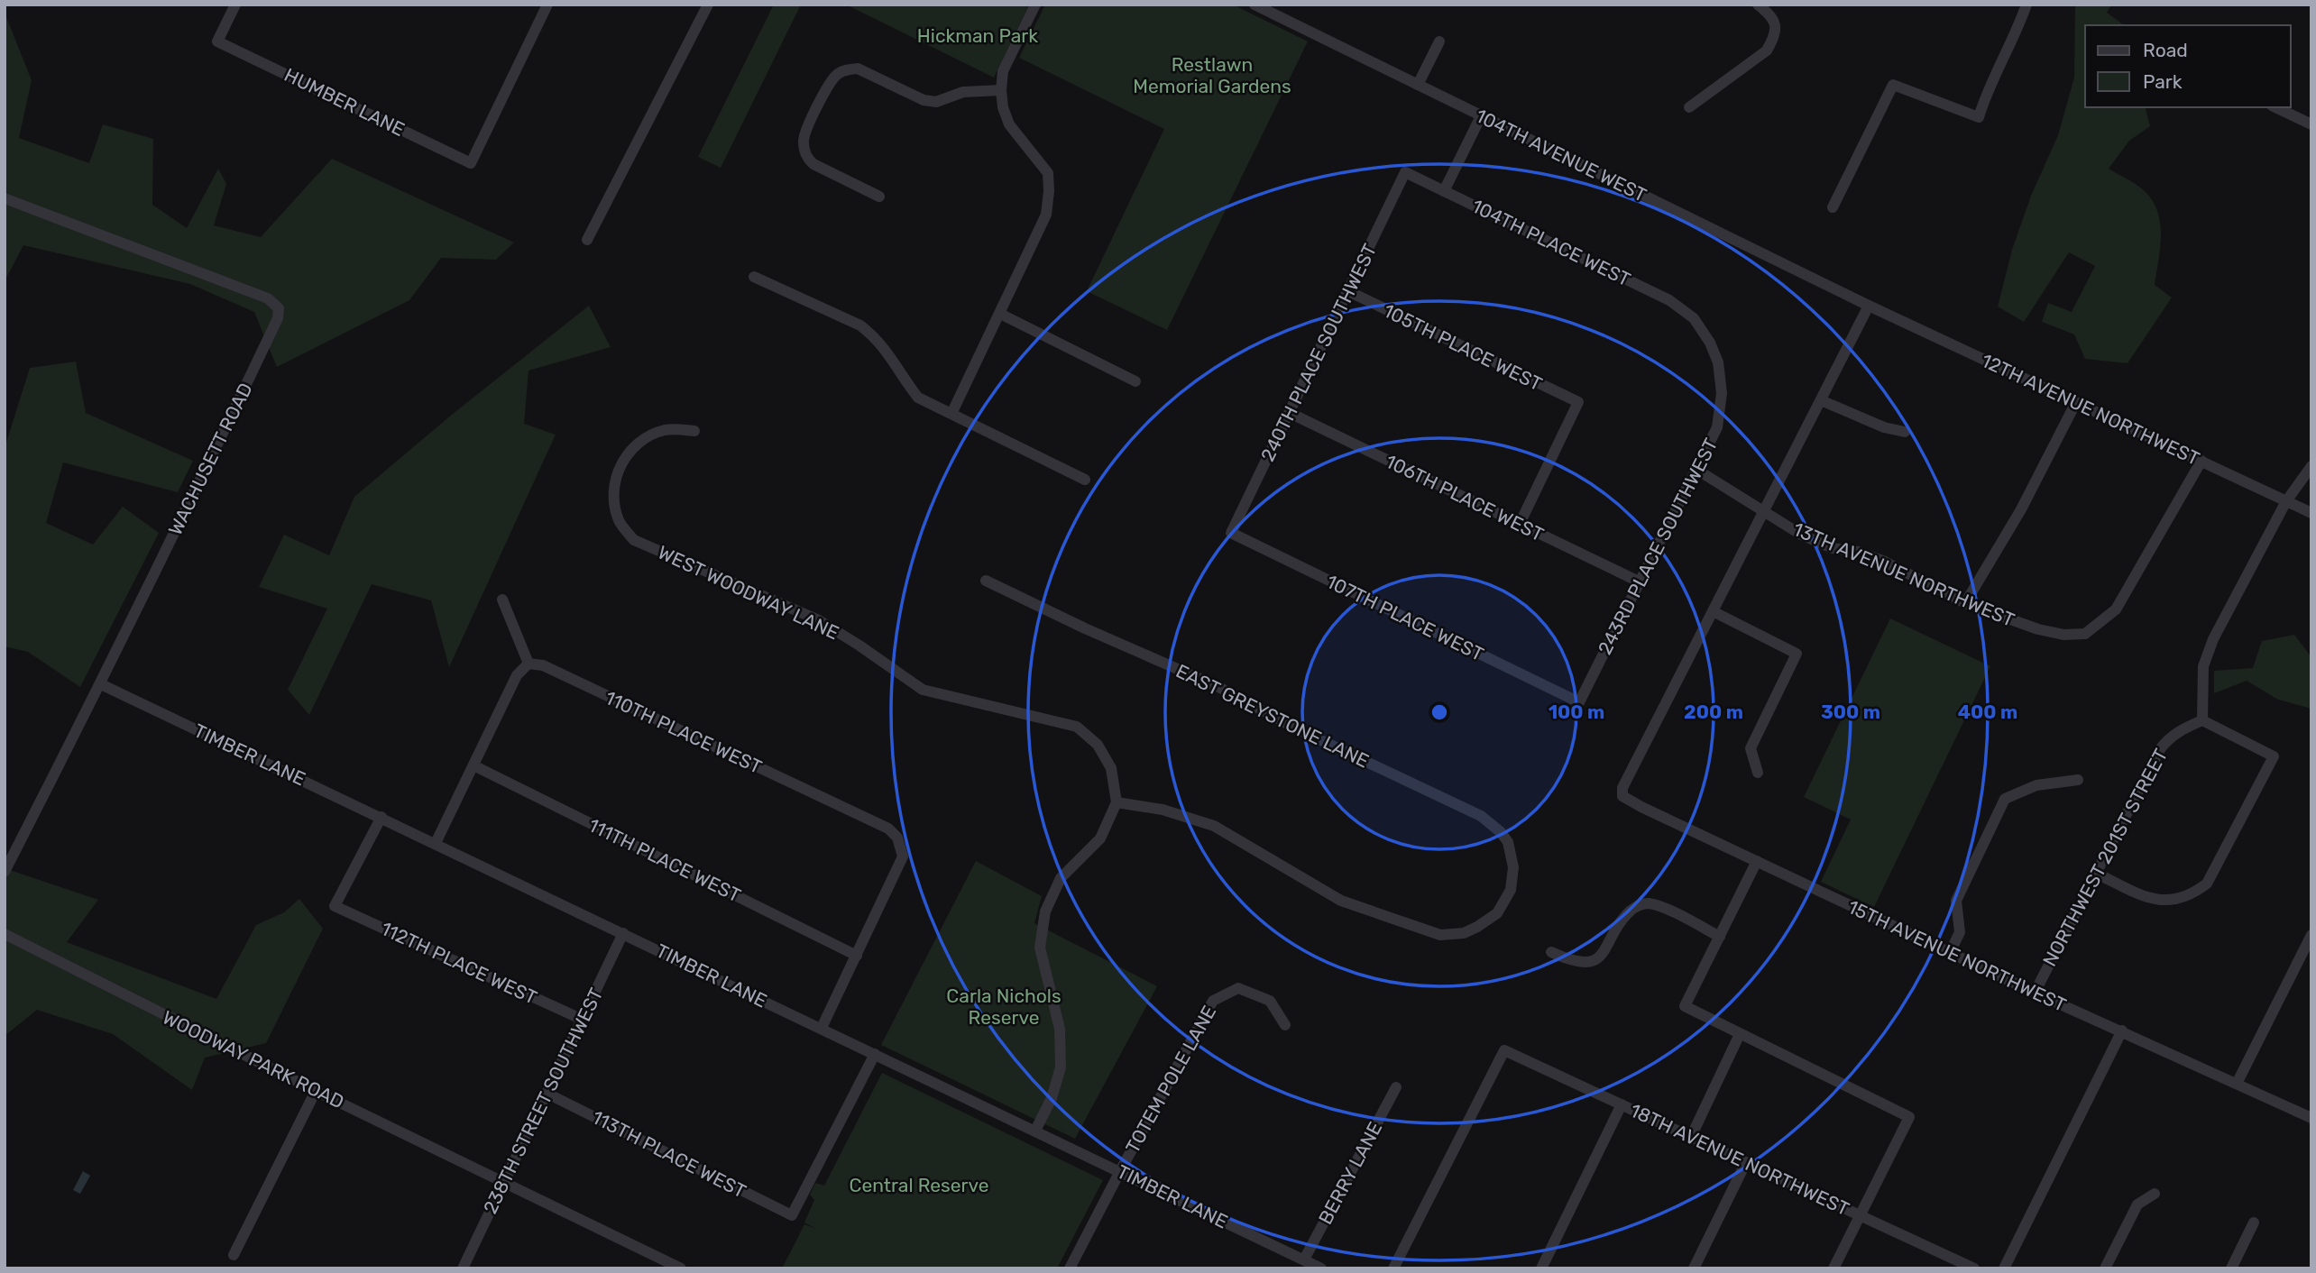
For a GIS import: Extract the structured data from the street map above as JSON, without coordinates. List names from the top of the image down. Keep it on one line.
{"streets":{"street":["HUMBER LANE","104TH AVENUE WEST","104TH PLACE WEST","105TH PLACE WEST","240TH PLACE SOUTHWEST","12TH AVENUE NORTHWEST","WACHUSETT ROAD","106TH PLACE WEST","243RD PLACE SOUTHWEST","13TH AVENUE NORTHWEST","WEST WOODWAY LANE","107TH PLACE WEST","EAST GREYSTONE LANE","110TH PLACE WEST","TIMBER LANE","NORTHWEST 201ST STREET","111TH PLACE WEST","15TH AVENUE NORTHWEST","112TH PLACE WEST","WOODWAY PARK ROAD","TOTEM POLE LANE","238TH STREET SOUTHWEST","113TH PLACE WEST","18TH AVENUE NORTHWEST","BERRY LANE"]},"crossings":[["104TH AVENUE WEST","12TH AVENUE NORTHWEST"],["104TH PLACE WEST","240TH PLACE SOUTHWEST"],["104TH PLACE WEST","243RD PLACE SOUTHWEST"],["105TH PLACE WEST","240TH PLACE SOUTHWEST"],["105TH PLACE WEST","106TH PLACE WEST"],["240TH PLACE SOUTHWEST","106TH PLACE WEST"],["240TH PLACE SOUTHWEST","107TH PLACE WEST"],["12TH AVENUE NORTHWEST","13TH AVENUE NORTHWEST"],["WACHUSETT ROAD","TIMBER LANE"],["106TH PLACE WEST","243RD PLACE SOUTHWEST"],["243RD PLACE SOUTHWEST","107TH PLACE WEST"],["WEST WOODWAY LANE","EAST GREYSTONE LANE"],["110TH PLACE WEST","111TH PLACE WEST"],["TIMBER LANE","112TH PLACE WEST"],["TIMBER LANE","TOTEM POLE LANE"],["TIMBER LANE","238TH STREET SOUTHWEST"],["TIMBER LANE","113TH PLACE WEST"],["TIMBER LANE","BERRY LANE"],["NORTHWEST 201ST STREET","15TH AVENUE NORTHWEST"],["112TH PLACE WEST","238TH STREET SOUTHWEST"],["WOODWAY PARK ROAD","238TH STREET SOUTHWEST"],["238TH STREET SOUTHWEST","113TH PLACE WEST"]],"parks":["Hickman Park","Restlawn Memorial Gardens","Carla Nichols Reserve","Central Reserve"],"legend":["Road","Park"],"rings":["100 m","200 m","300 m","400 m"]}
